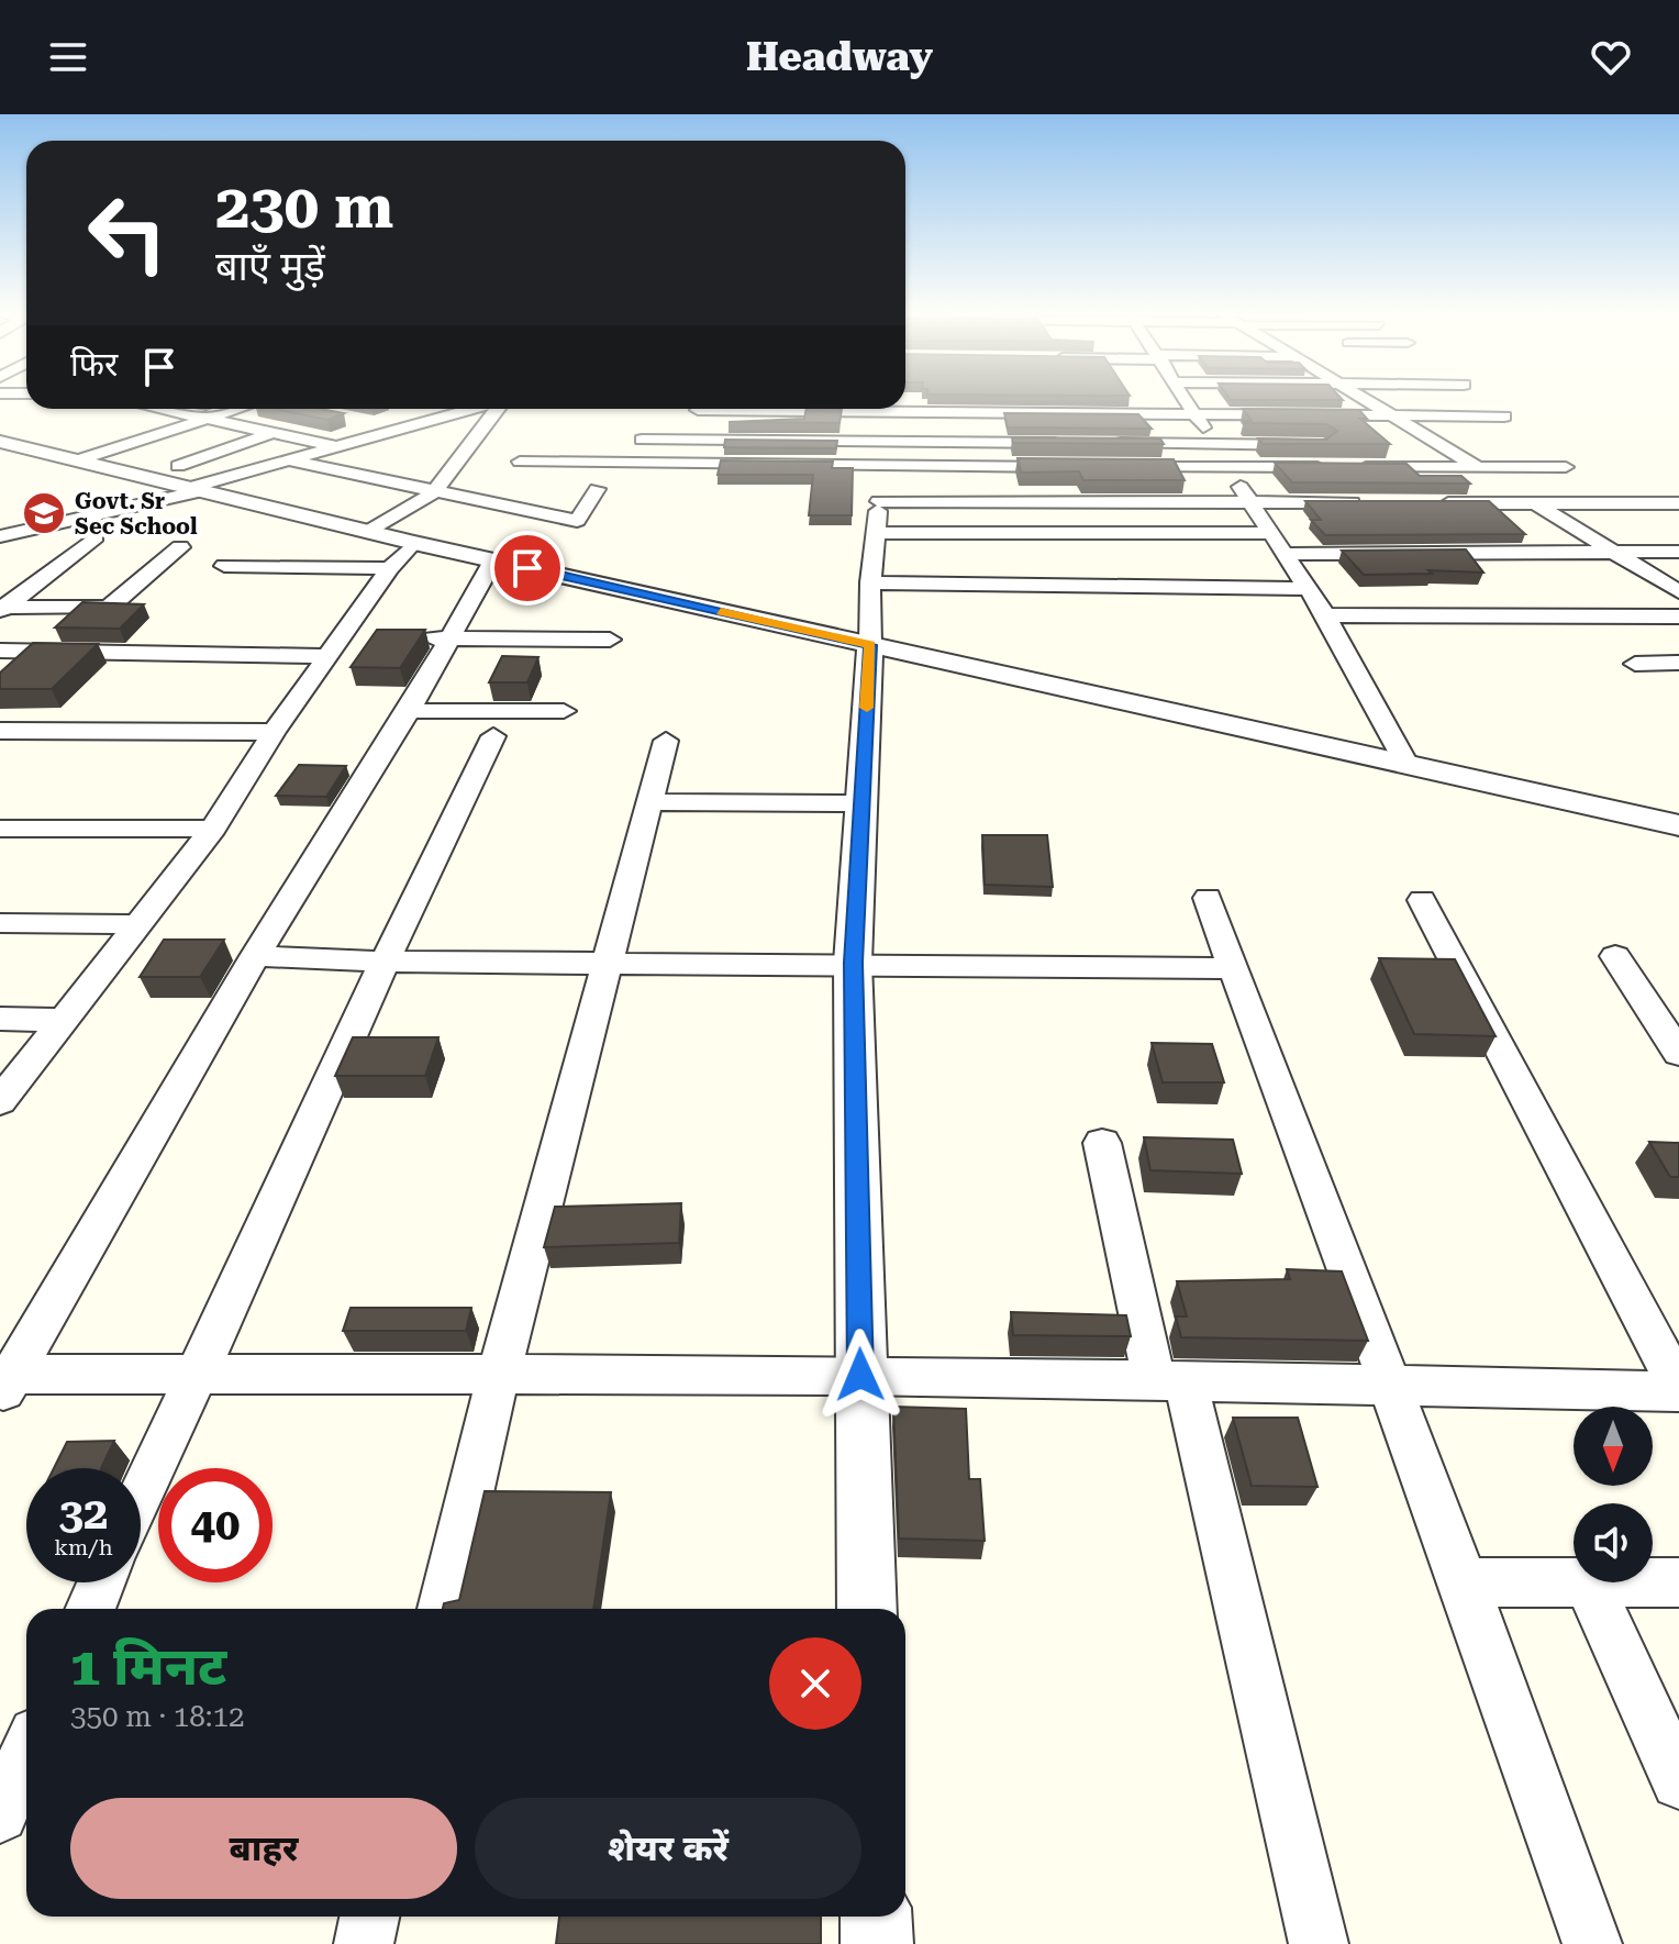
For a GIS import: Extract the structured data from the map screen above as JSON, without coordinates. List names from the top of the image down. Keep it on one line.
{"places":{"school or university":["Govt. Sr Sec School"]},"north":"bottom","page":{"header":"Headway","turn":["230 m","बाएँ मुड़ें"],"then":"फिर","speed":"32 km/h","limit":"40","heading":["1 मिनट","350 m · 18:12"],"buttons":["बाहर","शेयर करें"]}}
